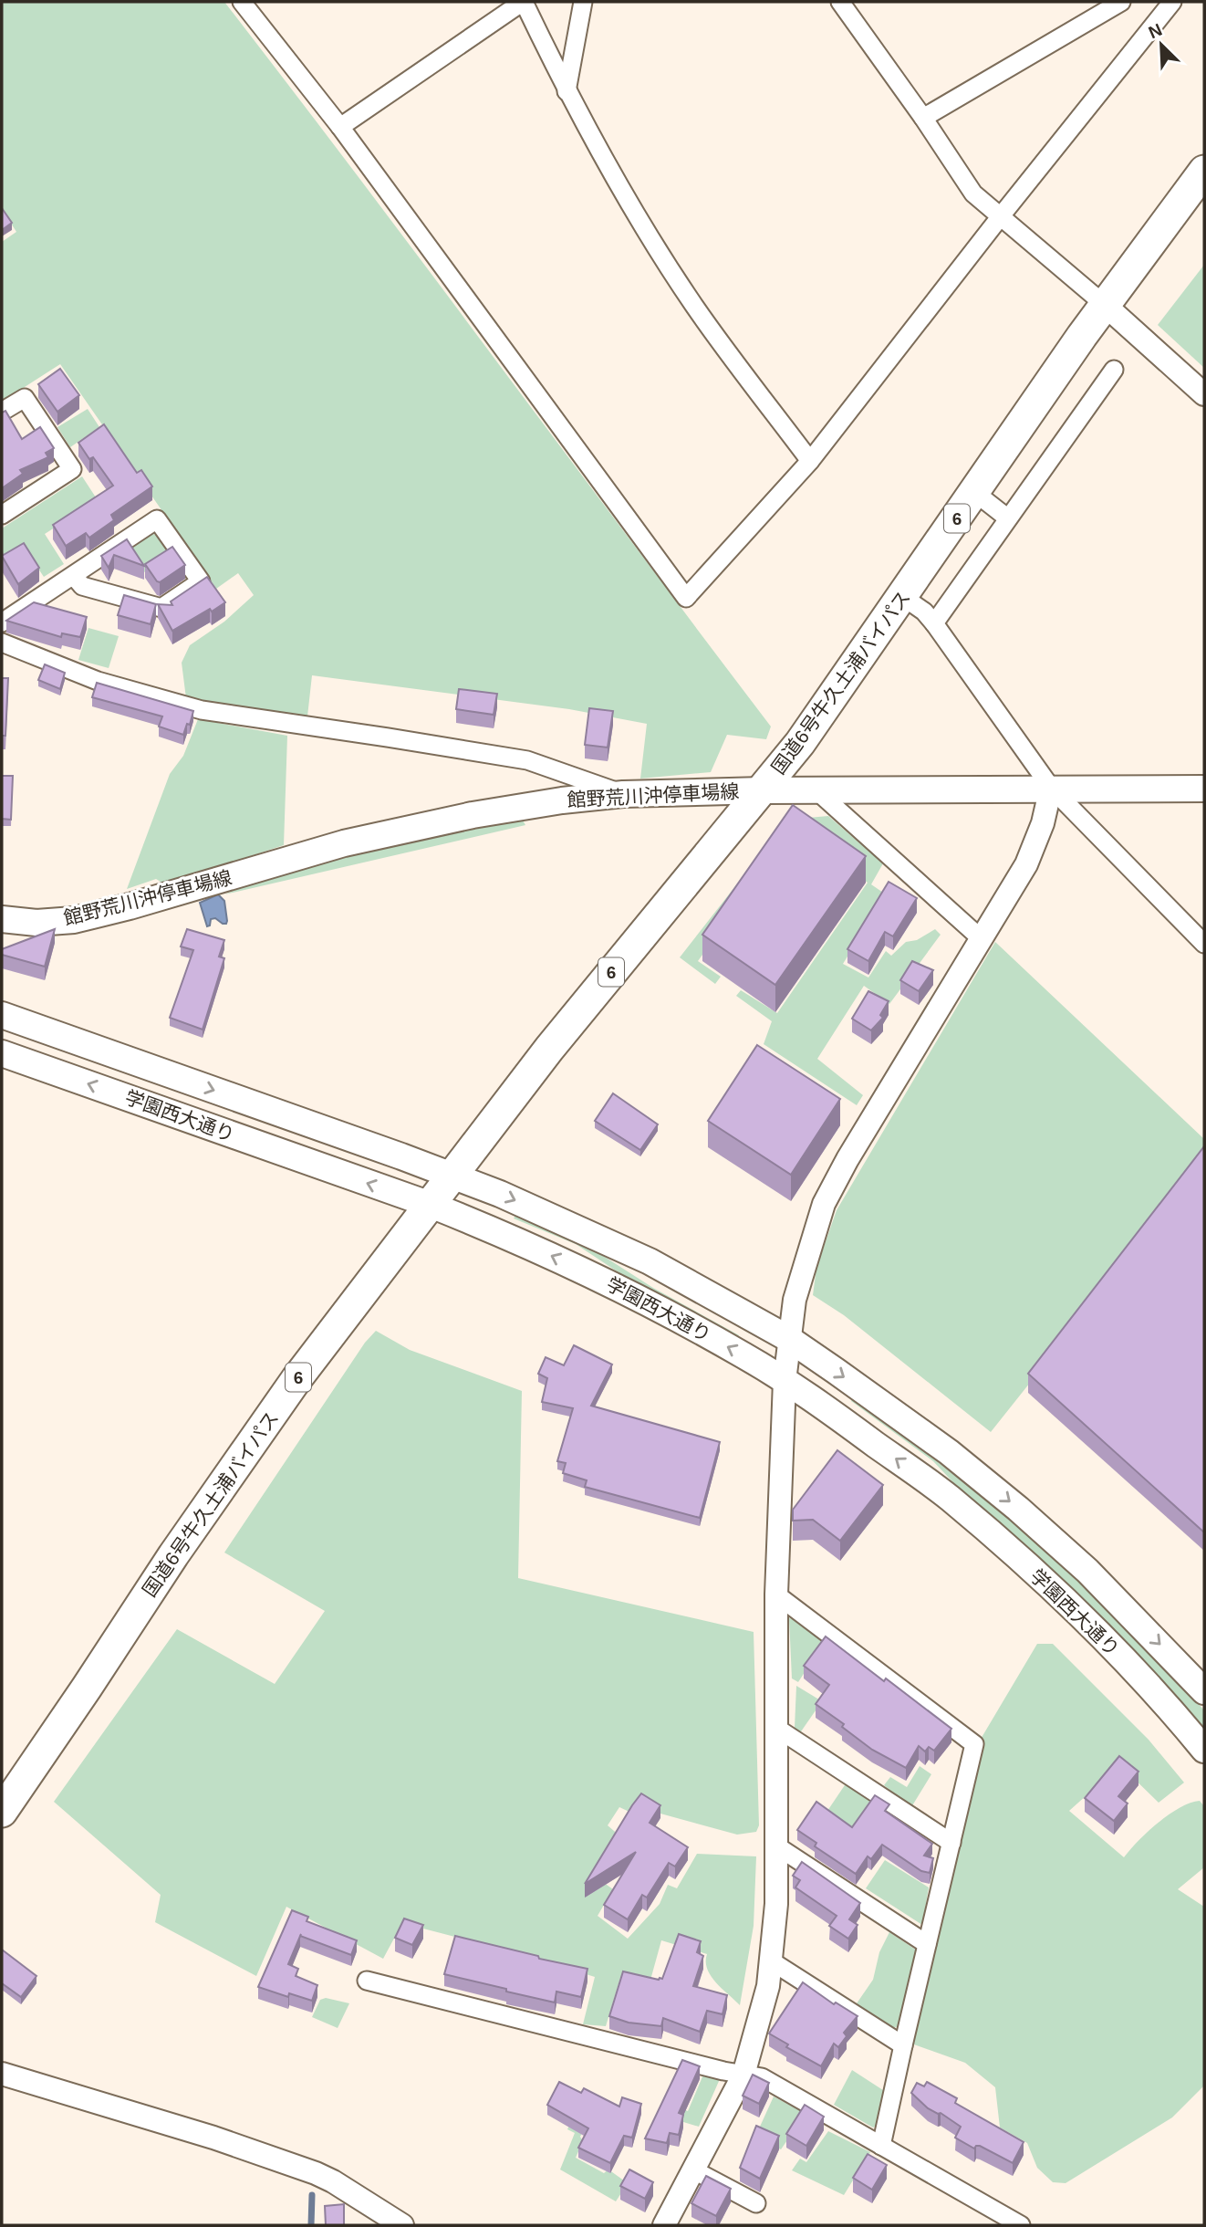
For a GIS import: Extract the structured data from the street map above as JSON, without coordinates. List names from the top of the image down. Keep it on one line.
{"streets":{"highway":["6","国道6号牛久土浦バイパス"],"main road":["館野荒川沖停車場線","学園西大通り"]},"crossings":[["6","国道6号牛久土浦バイパス"],["6","学園西大通り"],["国道6号牛久土浦バイパス","館野荒川沖停車場線"],["国道6号牛久土浦バイパス","学園西大通り"]],"north":"top left"}
